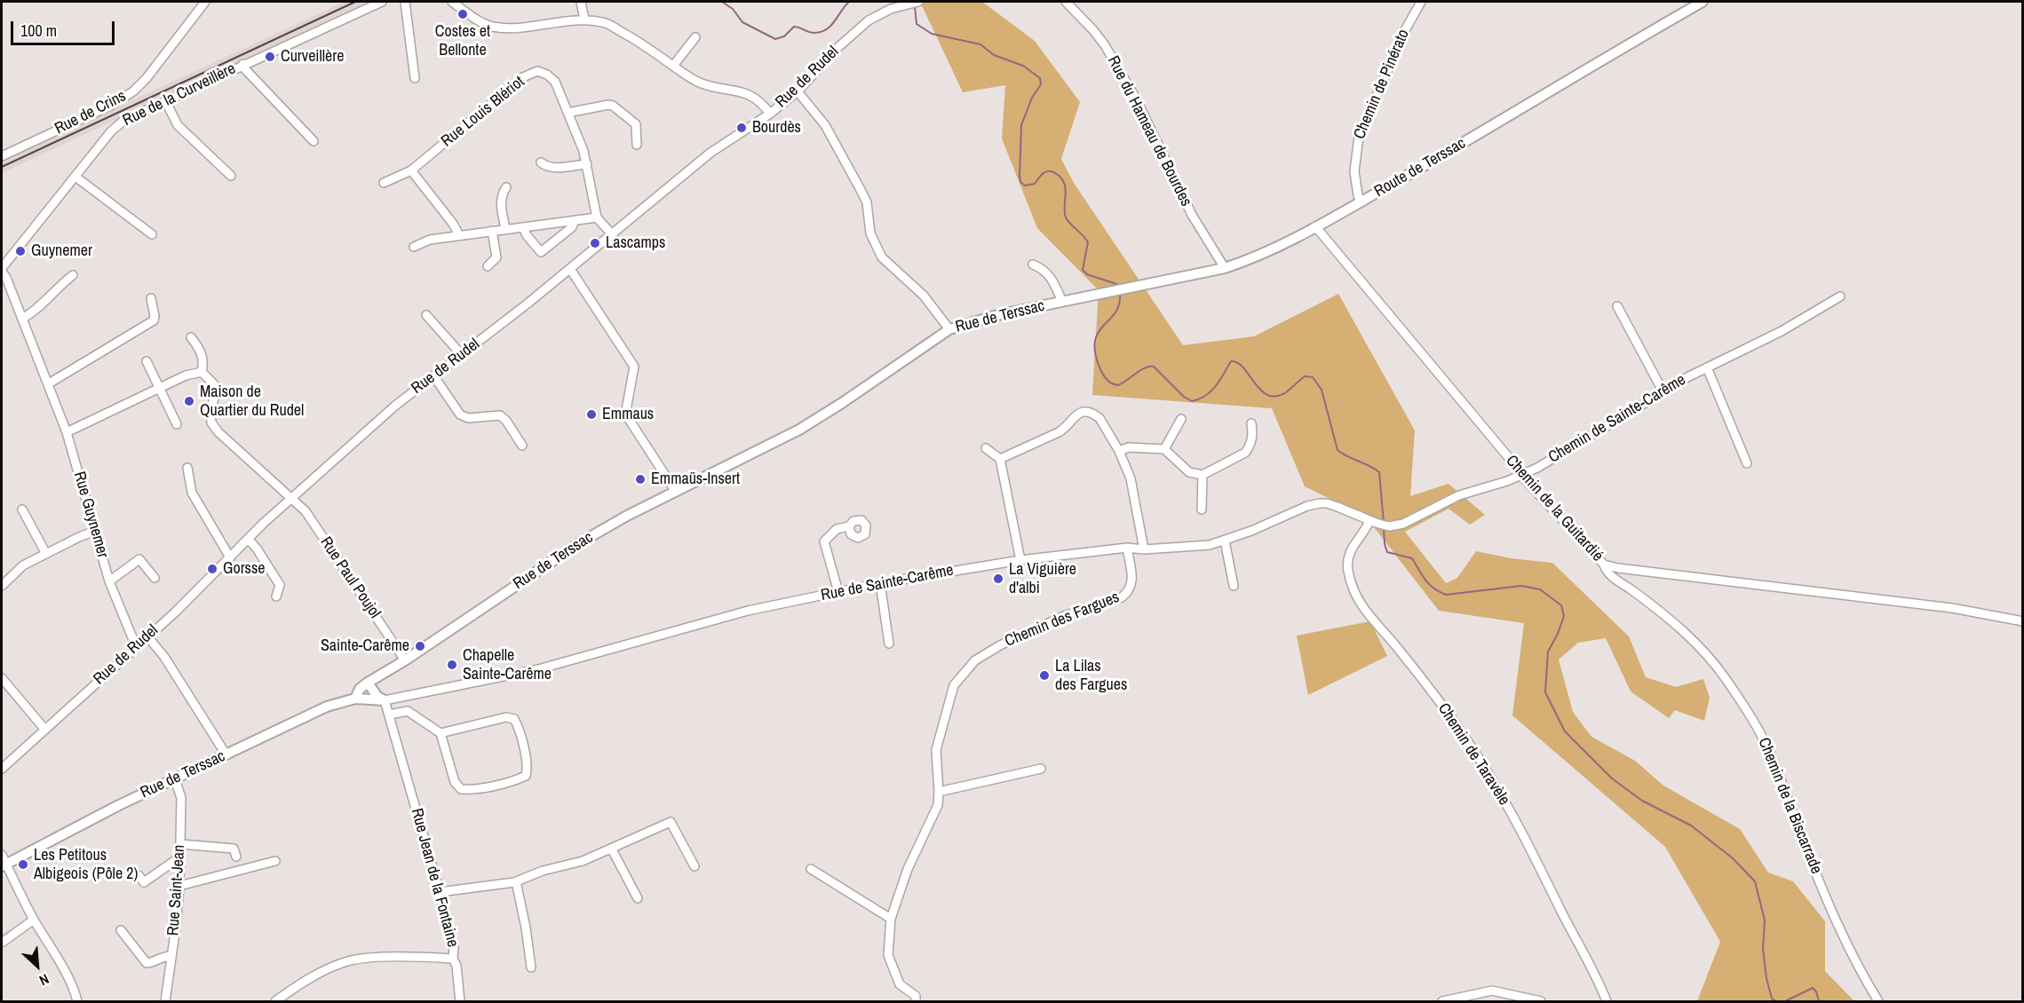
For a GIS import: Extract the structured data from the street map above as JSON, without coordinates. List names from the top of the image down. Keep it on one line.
{"streets":{"street":["Rue de Rudel","Chemin de Pinérato","Rue de la Curveillère","Rue Louis Blériot","Rue de Crins","Rue du Hameau de Bourdes","Route de Terssac","Rue de Terssac","Chemin de Sainte-Carême","Chemin de la Guitardié","Rue Guynemer","Rue Paul Poujol","Rue de Sainte-Carême","Chemin des Fargues","Chemin de Taravèle","Chemin de la Biscarrade","Rue Jean de la Fontaine","Rue Saint-Jean"]},"crossings":[["Rue de Rudel","Rue Guynemer"],["Rue de Rudel","Rue Paul Poujol"],["Chemin de Pinérato","Route de Terssac"],["Rue de la Curveillère","Rue Guynemer"],["Rue du Hameau de Bourdes","Route de Terssac"],["Route de Terssac","Rue de Terssac"],["Route de Terssac","Chemin de la Guitardié"],["Rue de Terssac","Rue Paul Poujol"],["Rue de Terssac","Rue Jean de la Fontaine"],["Rue de Terssac","Rue Saint-Jean"],["Chemin de Sainte-Carême","Chemin de la Guitardié"],["Chemin de Sainte-Carême","Rue de Sainte-Carême"],["Chemin de la Guitardié","Chemin de la Biscarrade"],["Rue de Sainte-Carême","Chemin des Fargues"],["Rue de Sainte-Carême","Chemin de Taravèle"],["Rue de Sainte-Carême","Rue Jean de la Fontaine"]],"places":["Costes et Bellonte","Curveillère","Bourdès","Lascamps","Guynemer","Maison de Quartier du Rudel","Emmaus","Emmaüs-Insert","Gorsse","La Viguière d'albi","Sainte-Carême","Chapelle Sainte-Carême","La Lilas des Fargues","Les Petitous Albigeois (Pôle 2)"],"scale_bar":"100 m","north":"bottom right"}
